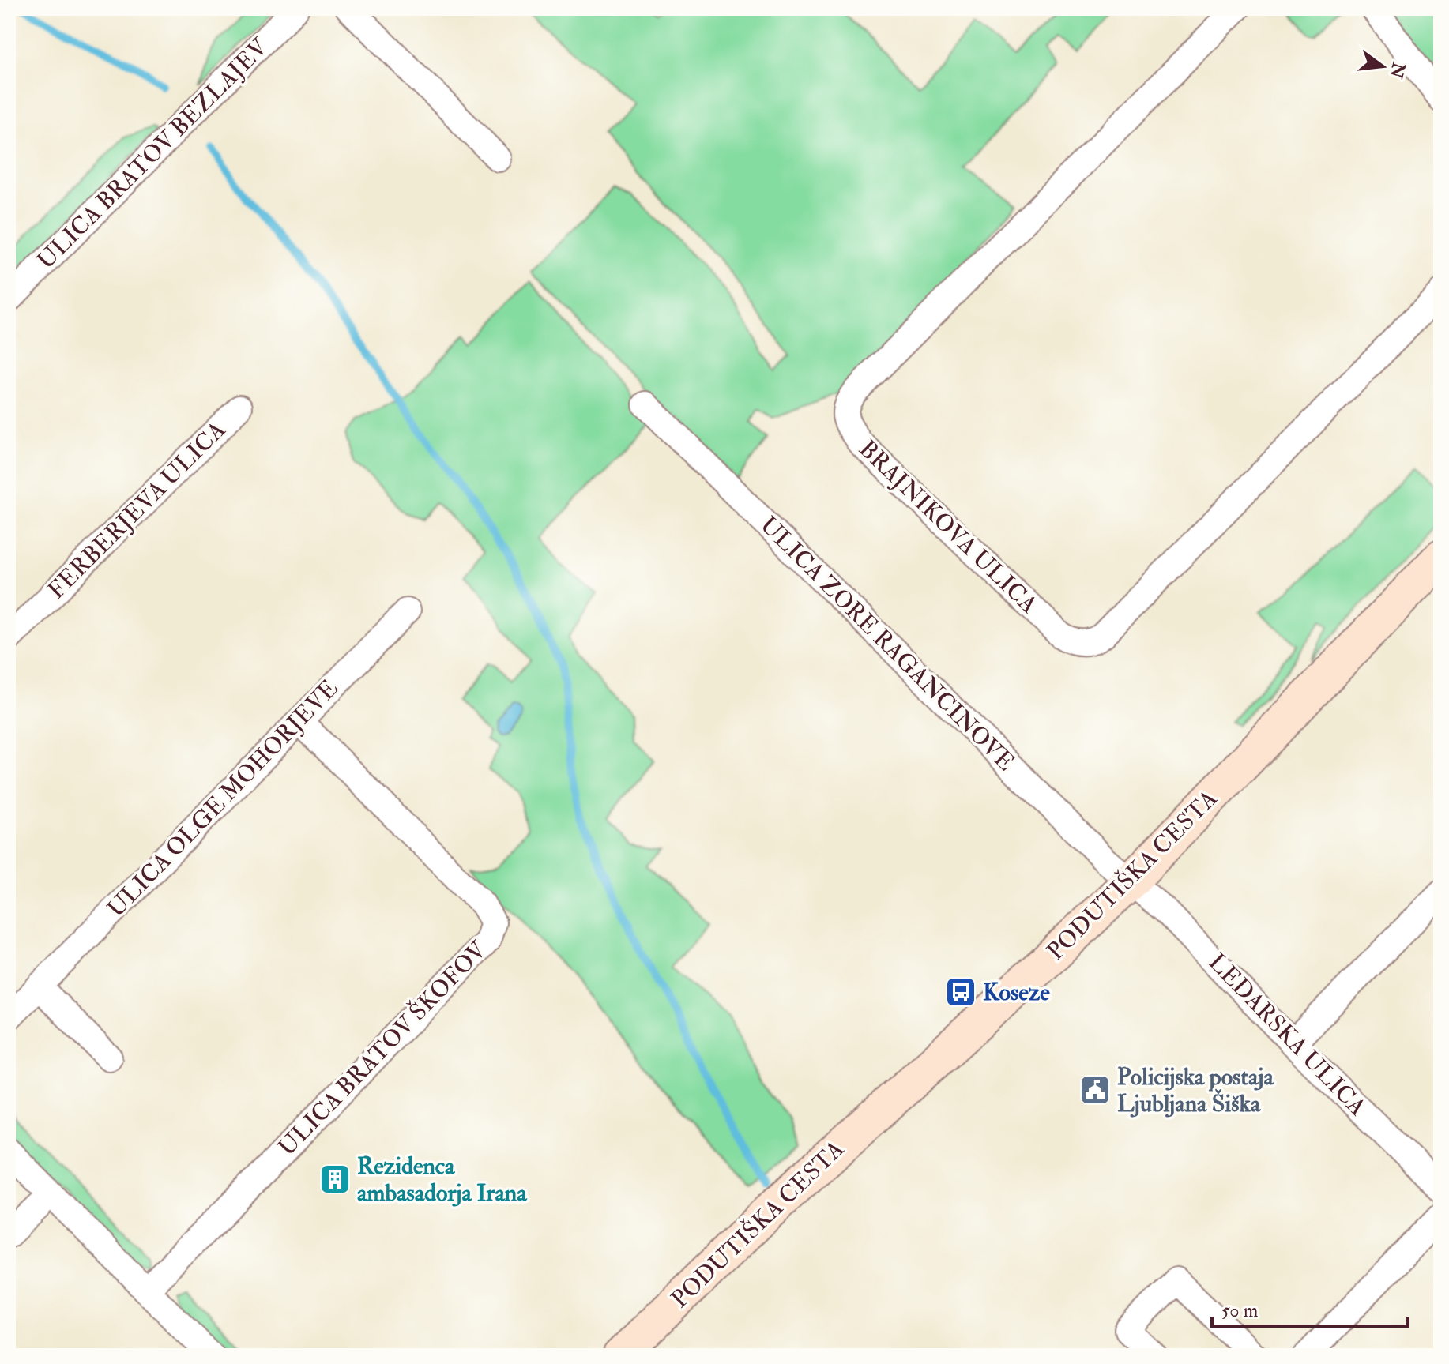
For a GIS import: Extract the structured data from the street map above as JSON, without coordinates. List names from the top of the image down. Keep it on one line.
{"streets":{"main road":["PODUTIŠKA CESTA"],"street":["ULICA BRATOV BEZLAJEV","FERBERJEVA ULICA","BRAJNIKOVA ULICA","ULICA ZORE RAGANCINOVE","ULICA OLGE MOHORJEVE","LEDARSKA ULICA","ULICA BRATOV ŠKOFOV"]},"crossings":[["ULICA ZORE RAGANCINOVE","PODUTIŠKA CESTA"],["ULICA ZORE RAGANCINOVE","LEDARSKA ULICA"],["ULICA OLGE MOHORJEVE","ULICA BRATOV ŠKOFOV"],["PODUTIŠKA CESTA","LEDARSKA ULICA"]],"places":{"bus stop":["Koseze"],"public building":["Policijska postaja Ljubljana Šiška"],"building":["Rezidenca ambasadorja Irana"]},"scale_bar":"50 m","north":"right"}
